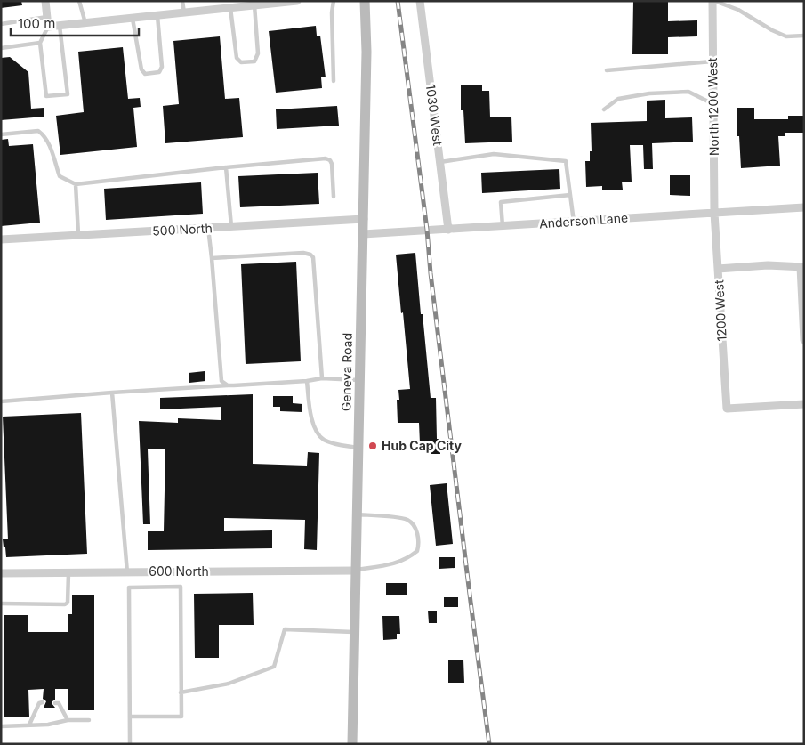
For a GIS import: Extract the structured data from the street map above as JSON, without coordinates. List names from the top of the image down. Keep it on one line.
{"streets":{"main road":["Geneva Road"],"street":["North 1200 West","1030 West","Anderson Lane","500 North","1200 West","600 North"]},"crossings":[["North 1200 West","Anderson Lane"],["North 1200 West","1200 West"],["1030 West","Anderson Lane"],["Anderson Lane","1200 West"],["Anderson Lane","Geneva Road"],["500 North","Geneva Road"],["Geneva Road","600 North"]],"places":["Hub Cap City"],"scale_bar":"100 m"}
